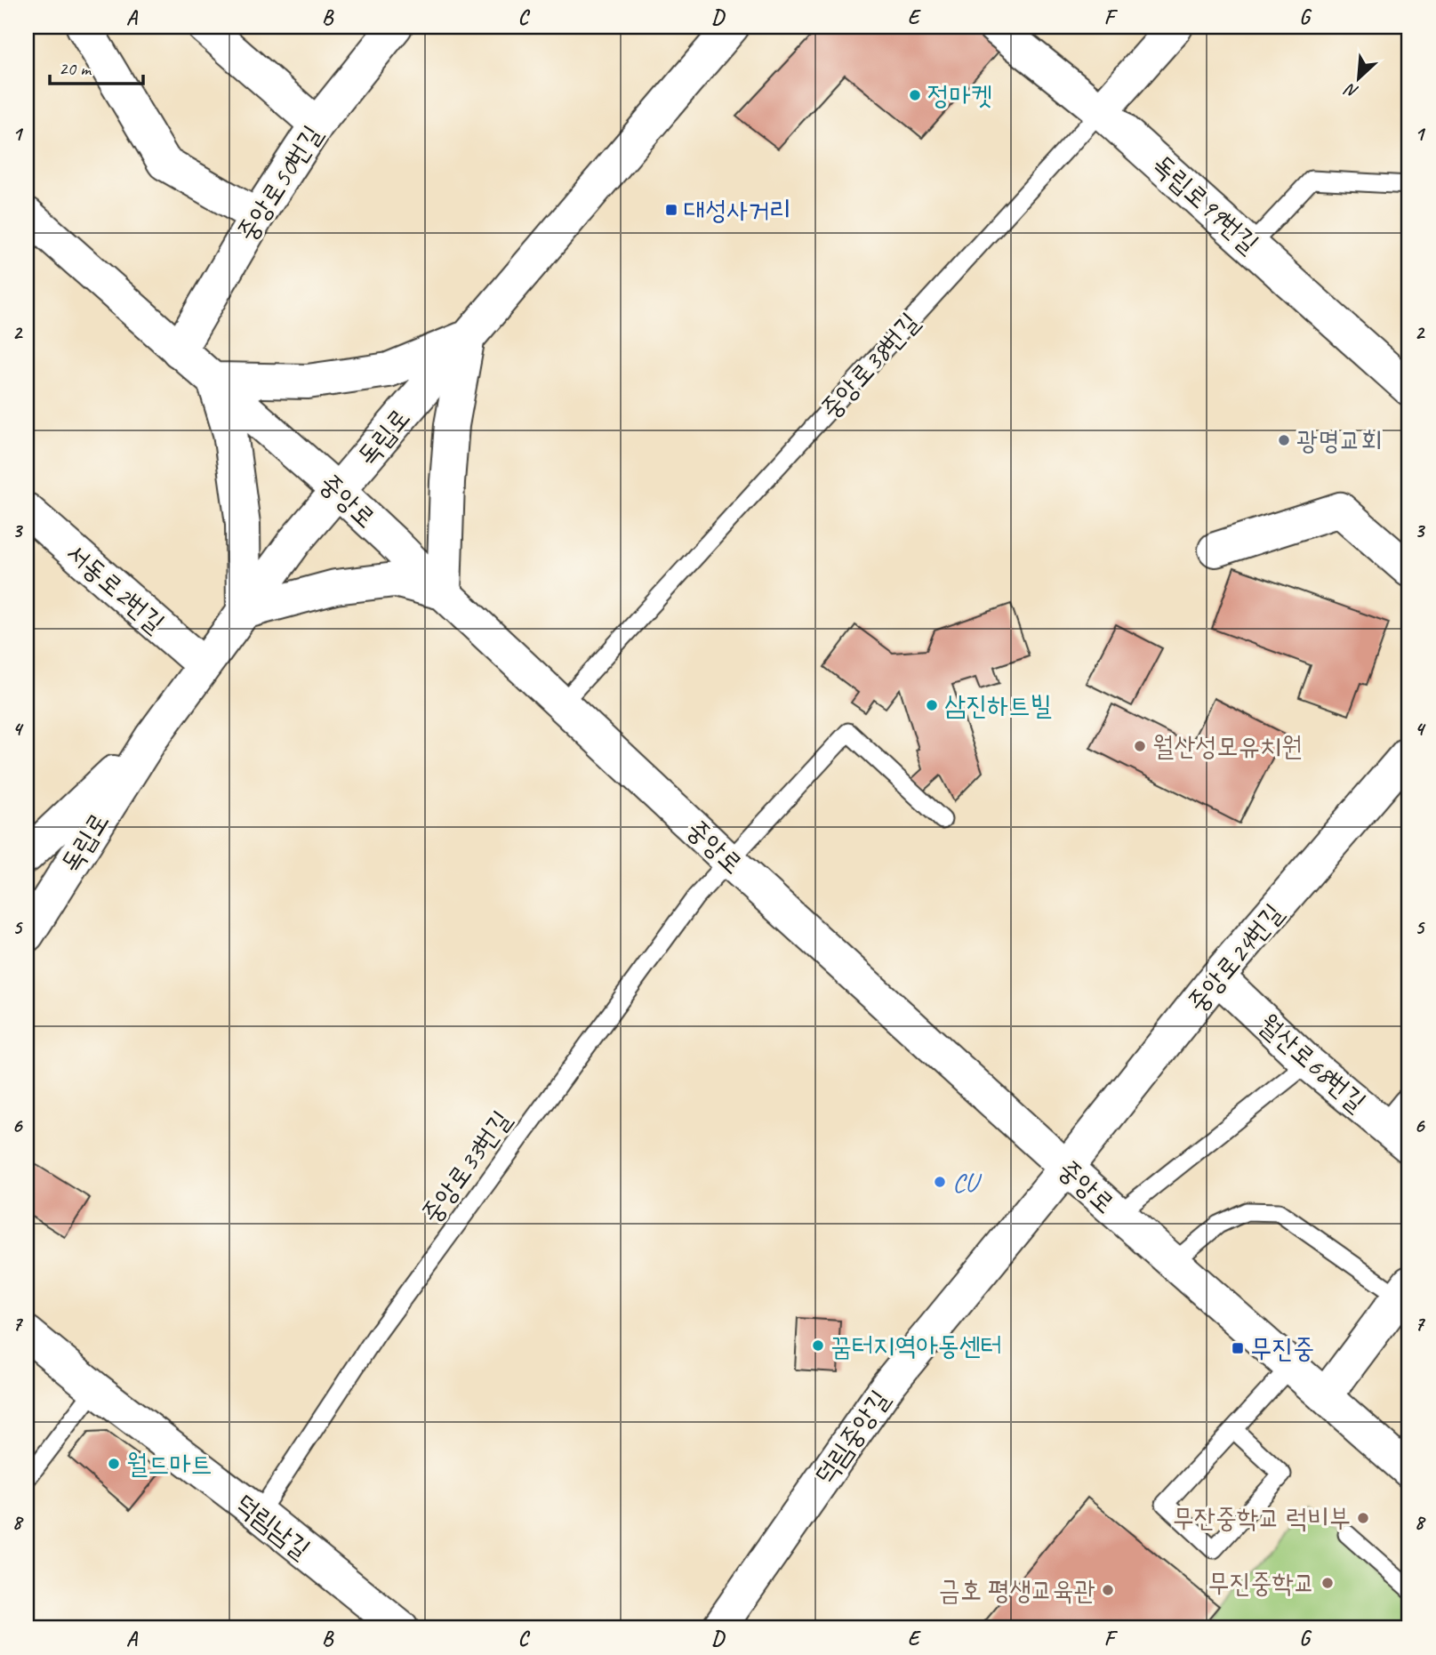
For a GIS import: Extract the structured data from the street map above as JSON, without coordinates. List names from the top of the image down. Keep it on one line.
{"streets":{"street":["중앙로50번길","독립로99번길","중앙로38번길","독립로","중앙로","서동로2번길","중앙로24번길","월산로68번길","덕림중앙길","덕림남길"],"lane":["중앙로33번길"]},"crossings":[["중앙로50번길","중앙로"],["독립로99번길","중앙로38번길"],["중앙로38번길","중앙로"],["독립로","중앙로"],["독립로","서동로2번길"],["중앙로","중앙로24번길"],["중앙로","중앙로33번길"],["중앙로","덕림중앙길"],["중앙로24번길","월산로68번길"],["중앙로24번길","덕림중앙길"],["중앙로33번길","덕림남길"]],"places":{"other":["정마켓","광명교회","삼진하트빌","월산성모유치원","CU","꿈터지역아동센터","월드마트","무잔중학교 럭비부","무진중학교","금호 평생교육관"],"transit":["대성사거리","무진중"]},"scale_bar":"20 m","north":"bottom left","grid":{"columns":["A","B","C","D","E","F","G"],"rows":["1","2","3","4","5","6","7","8"]}}
